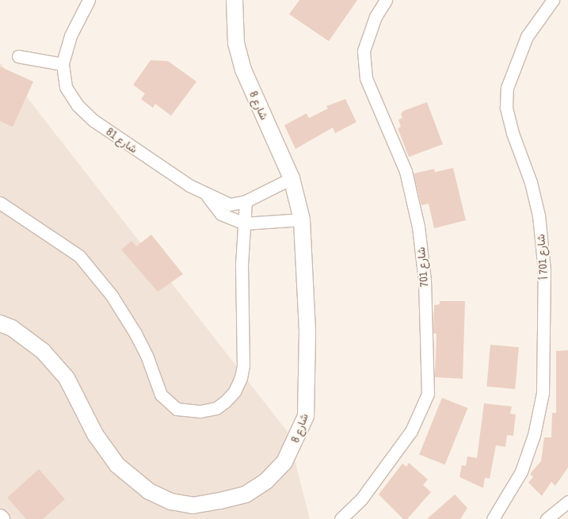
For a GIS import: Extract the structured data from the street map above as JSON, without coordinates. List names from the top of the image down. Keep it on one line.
{"streets":{"street":["شارع 8","شارع 81","شارع 701 أ","شارع 701"]},"crossings":[["شارع 8","شارع 81"]]}
